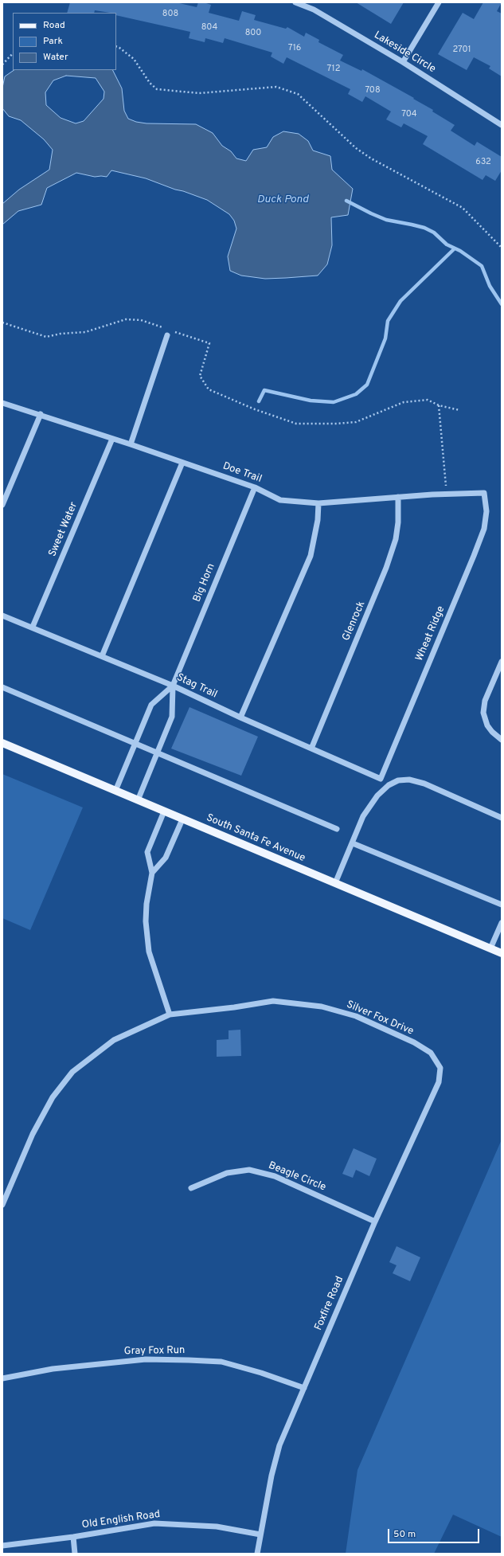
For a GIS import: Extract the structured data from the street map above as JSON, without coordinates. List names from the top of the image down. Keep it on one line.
{"streets":{"main road":["South Santa Fe Avenue"],"street":["Lakeside Circle","Doe Trail","Sweet Water","Big Horn","Glenrock","Wheat Ridge","Stag Trail","Silver Fox Drive","Beagle Circle","Foxfire Road","Gray Fox Run","Old English Road"]},"crossings":[["Doe Trail","Sweet Water"],["Doe Trail","Big Horn"],["Doe Trail","Glenrock"],["Doe Trail","Wheat Ridge"],["Sweet Water","Stag Trail"],["Big Horn","Stag Trail"],["Big Horn","South Santa Fe Avenue"],["Glenrock","Stag Trail"],["Wheat Ridge","Stag Trail"],["Silver Fox Drive","Foxfire Road"],["Beagle Circle","Foxfire Road"],["Foxfire Road","Gray Fox Run"],["Foxfire Road","Old English Road"]],"water":["Duck Pond"],"house_numbers":["808","804","800","716","2701","712","708","704","632"],"legend":["Road","Park","Water"],"scale_bar":"50 m"}
